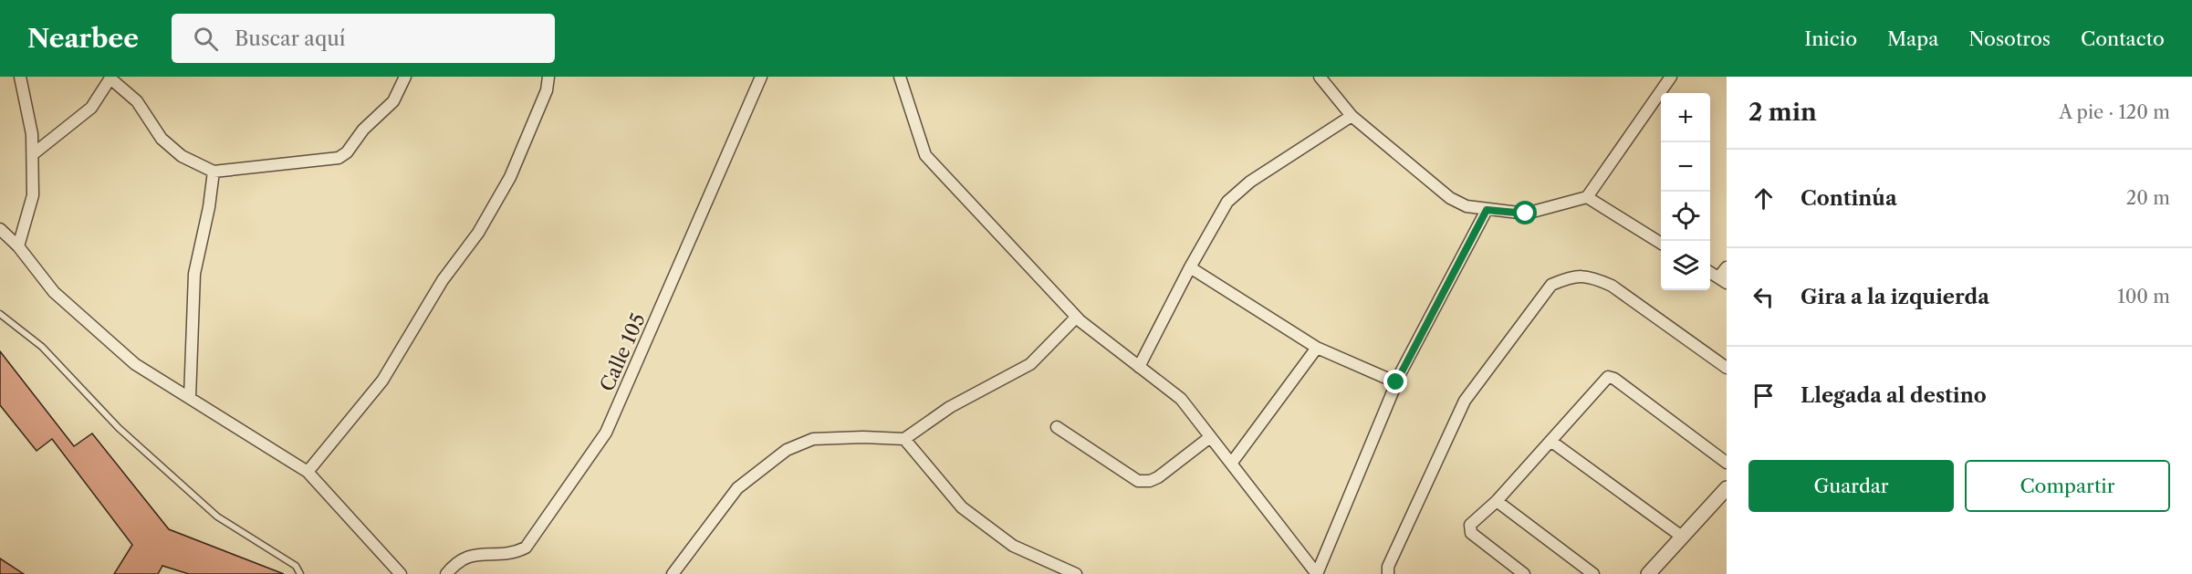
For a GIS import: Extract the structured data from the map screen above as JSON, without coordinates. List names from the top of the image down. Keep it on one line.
{"streets":{"street":["Calle 105"]},"page":{"header":"Nearbee","search":"Buscar aquí","nav":["Inicio","Mapa","Nosotros","Contacto"],"heading":["2 min","A pie · 120 m"],"map_buttons":["+","−"],"list":[["Continúa","20 m"],["Gira a la izquierda","100 m"],"Llegada al destino"],"buttons":["Guardar","Compartir"]}}
